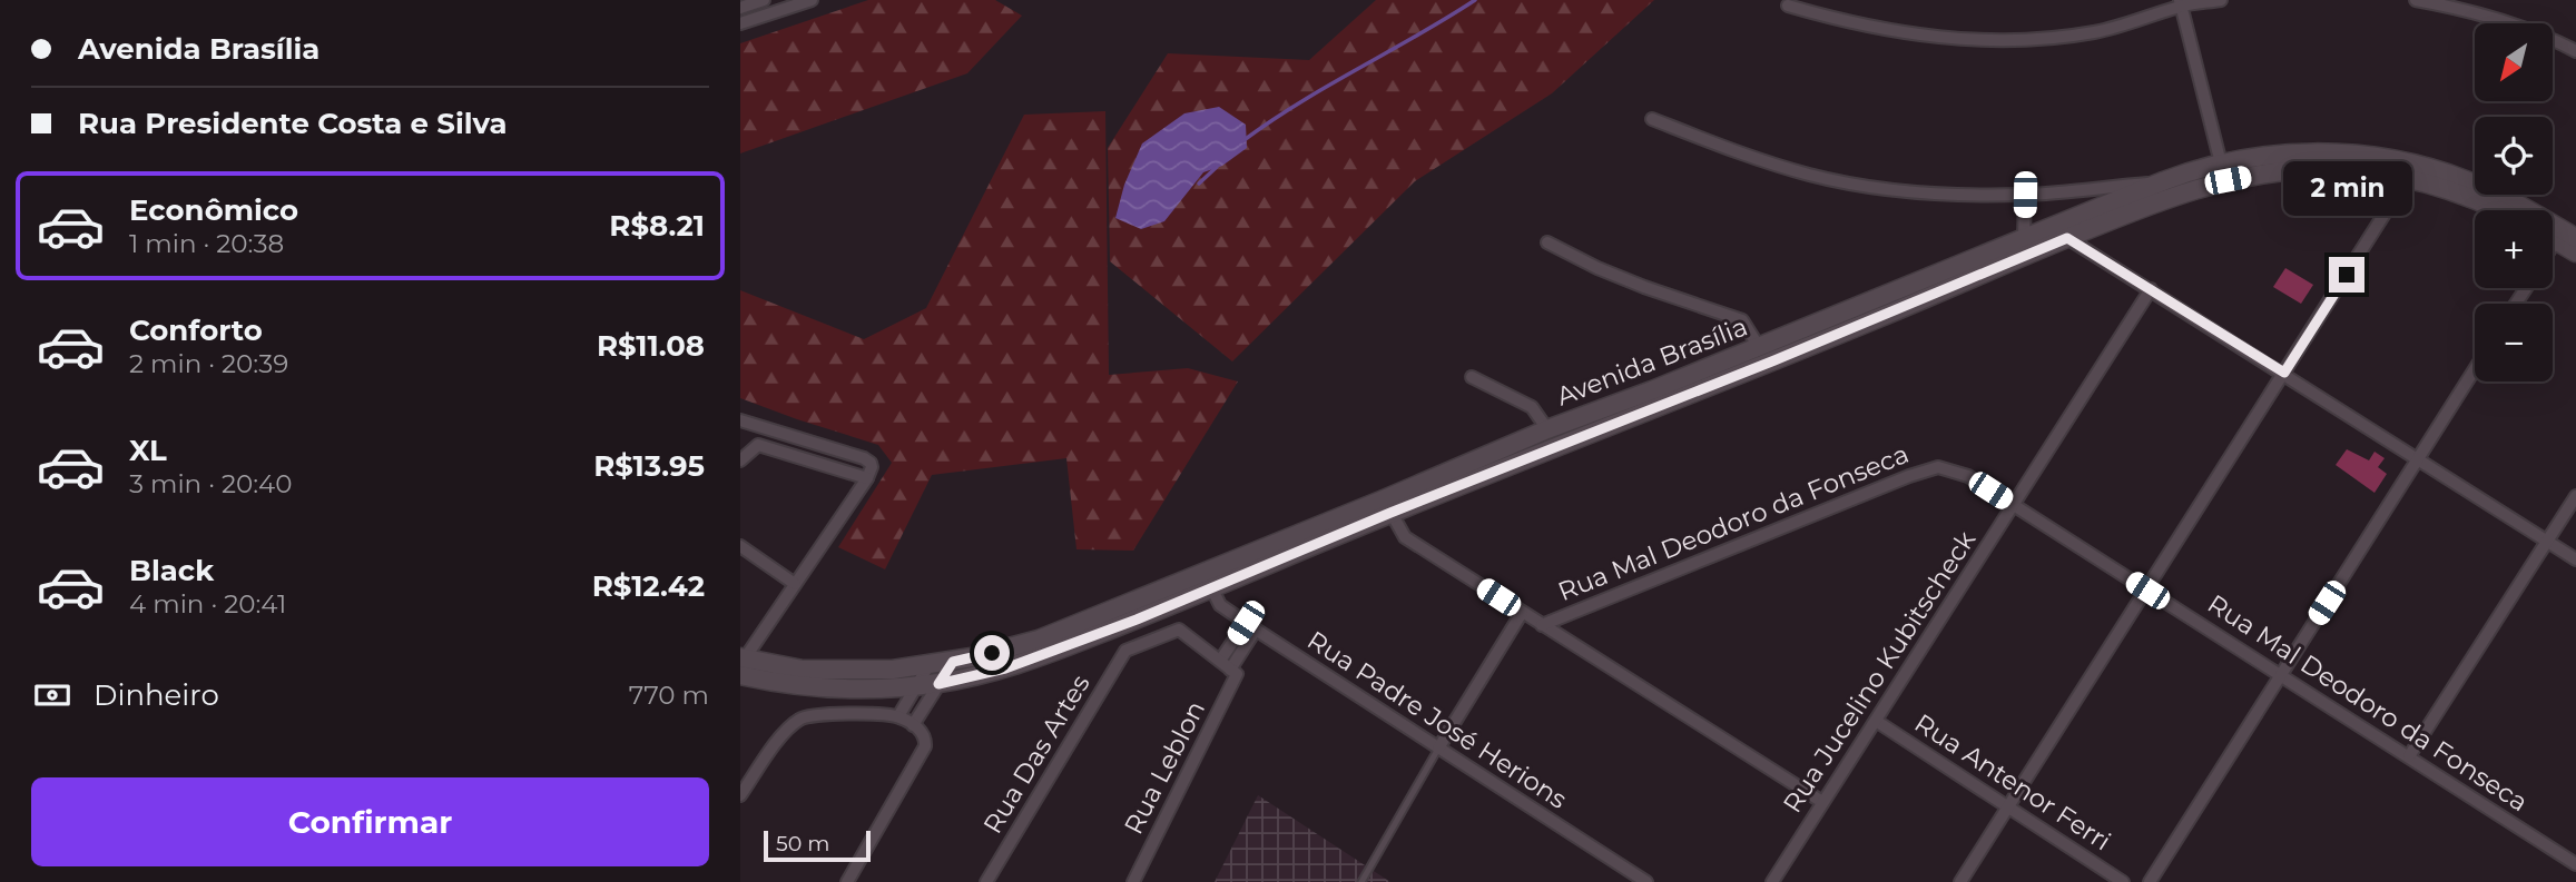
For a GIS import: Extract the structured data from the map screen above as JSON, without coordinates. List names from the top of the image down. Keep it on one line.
{"streets":{"main road":["Avenida Brasília"],"street":["Rua Mal Deodoro da Fonseca","Rua Jucelino Kubitscheck","Rua Padre José Herions","Rua Das Artes","Rua Leblon","Rua Antenor Ferri"]},"crossings":[["Avenida Brasília","Rua Padre José Herions"],["Rua Mal Deodoro da Fonseca","Rua Jucelino Kubitscheck"],["Rua Jucelino Kubitscheck","Rua Antenor Ferri"],["Rua Padre José Herions","Rua Leblon"]],"scale_bar":"50 m","north":"bottom left","page":{"banner":["Avenida Brasília","Rua Presidente Costa e Silva"],"map_buttons":["+","−"],"bubble":"2 min","list":[{"name":"Econômico","note":"1 min · 20:38","value":"R$8.21"},{"name":"Conforto","note":"2 min · 20:39","value":"R$11.08"},{"name":"XL","note":"3 min · 20:40","value":"R$13.95"},{"name":"Black","note":"4 min · 20:41","value":"R$12.42"}],"pay":["Dinheiro","770 m"],"buttons":"Confirmar","scale":"50 m"}}
